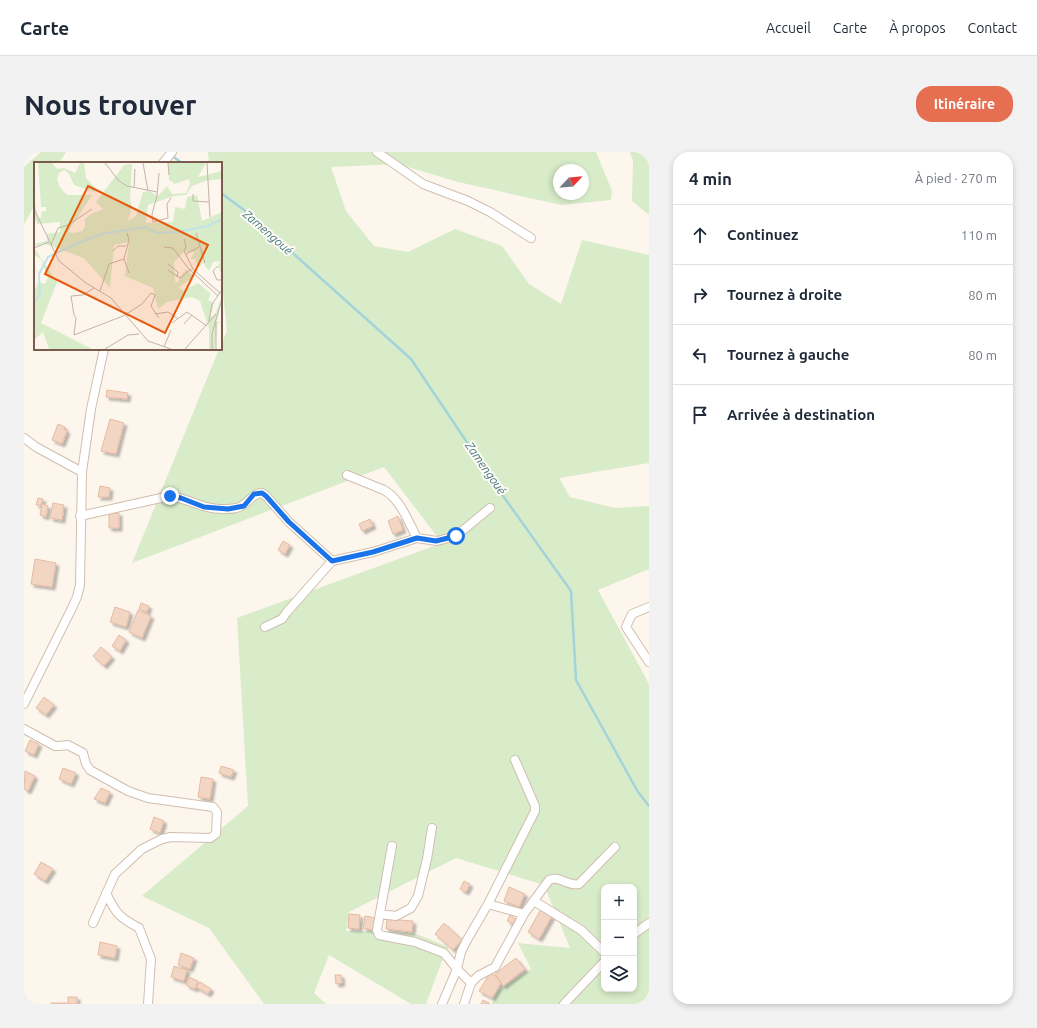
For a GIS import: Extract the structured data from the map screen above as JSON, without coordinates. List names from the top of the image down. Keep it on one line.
{"water":["Zamengoué"],"north":"top right","page":{"header":"Carte","nav":["Accueil","Carte","À propos","Contact"],"buttons":"Itinéraire","title":"Nous trouver","heading":["4 min","À pied · 270 m"],"list":[["Continuez","110 m"],["Tournez à droite","80 m"],["Tournez à gauche","80 m"],"Arrivée à destination"],"map_buttons":["+","−"]}}
